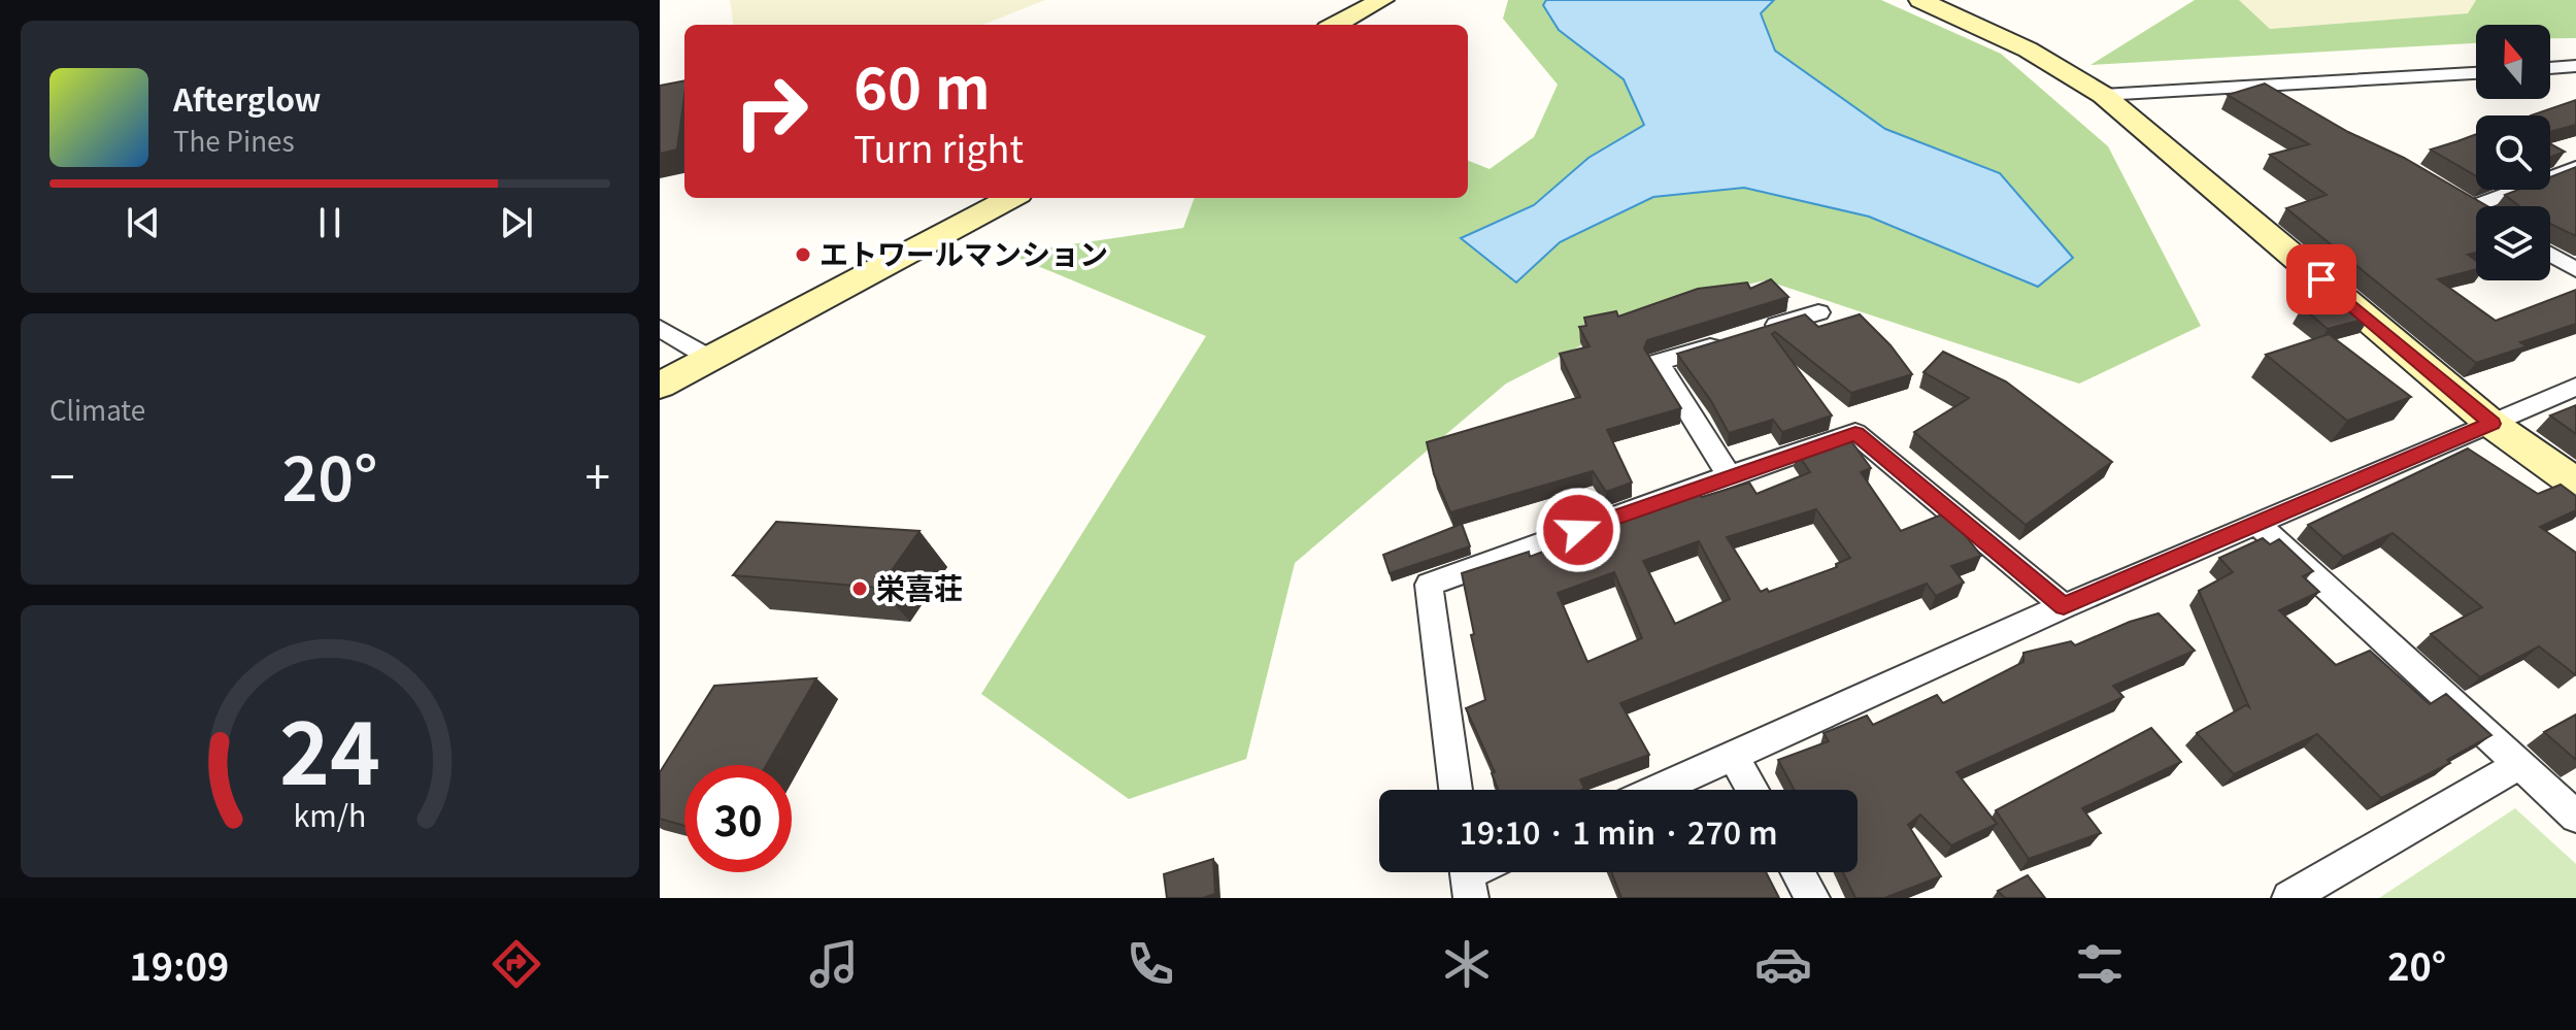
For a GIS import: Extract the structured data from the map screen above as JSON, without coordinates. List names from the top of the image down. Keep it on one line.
{"places":["エトワールマンション","栄喜荘"],"north":"top","page":{"turn":["60 m","Turn right"],"song":["Afterglow","The Pines"],"tile":"Climate","heat":["−","20°","+"],"limit":"30","trip":"19:10 · 1 min · 270 m","tabs":["19:09","20°"],"gauge":["24","km/h"]}}
